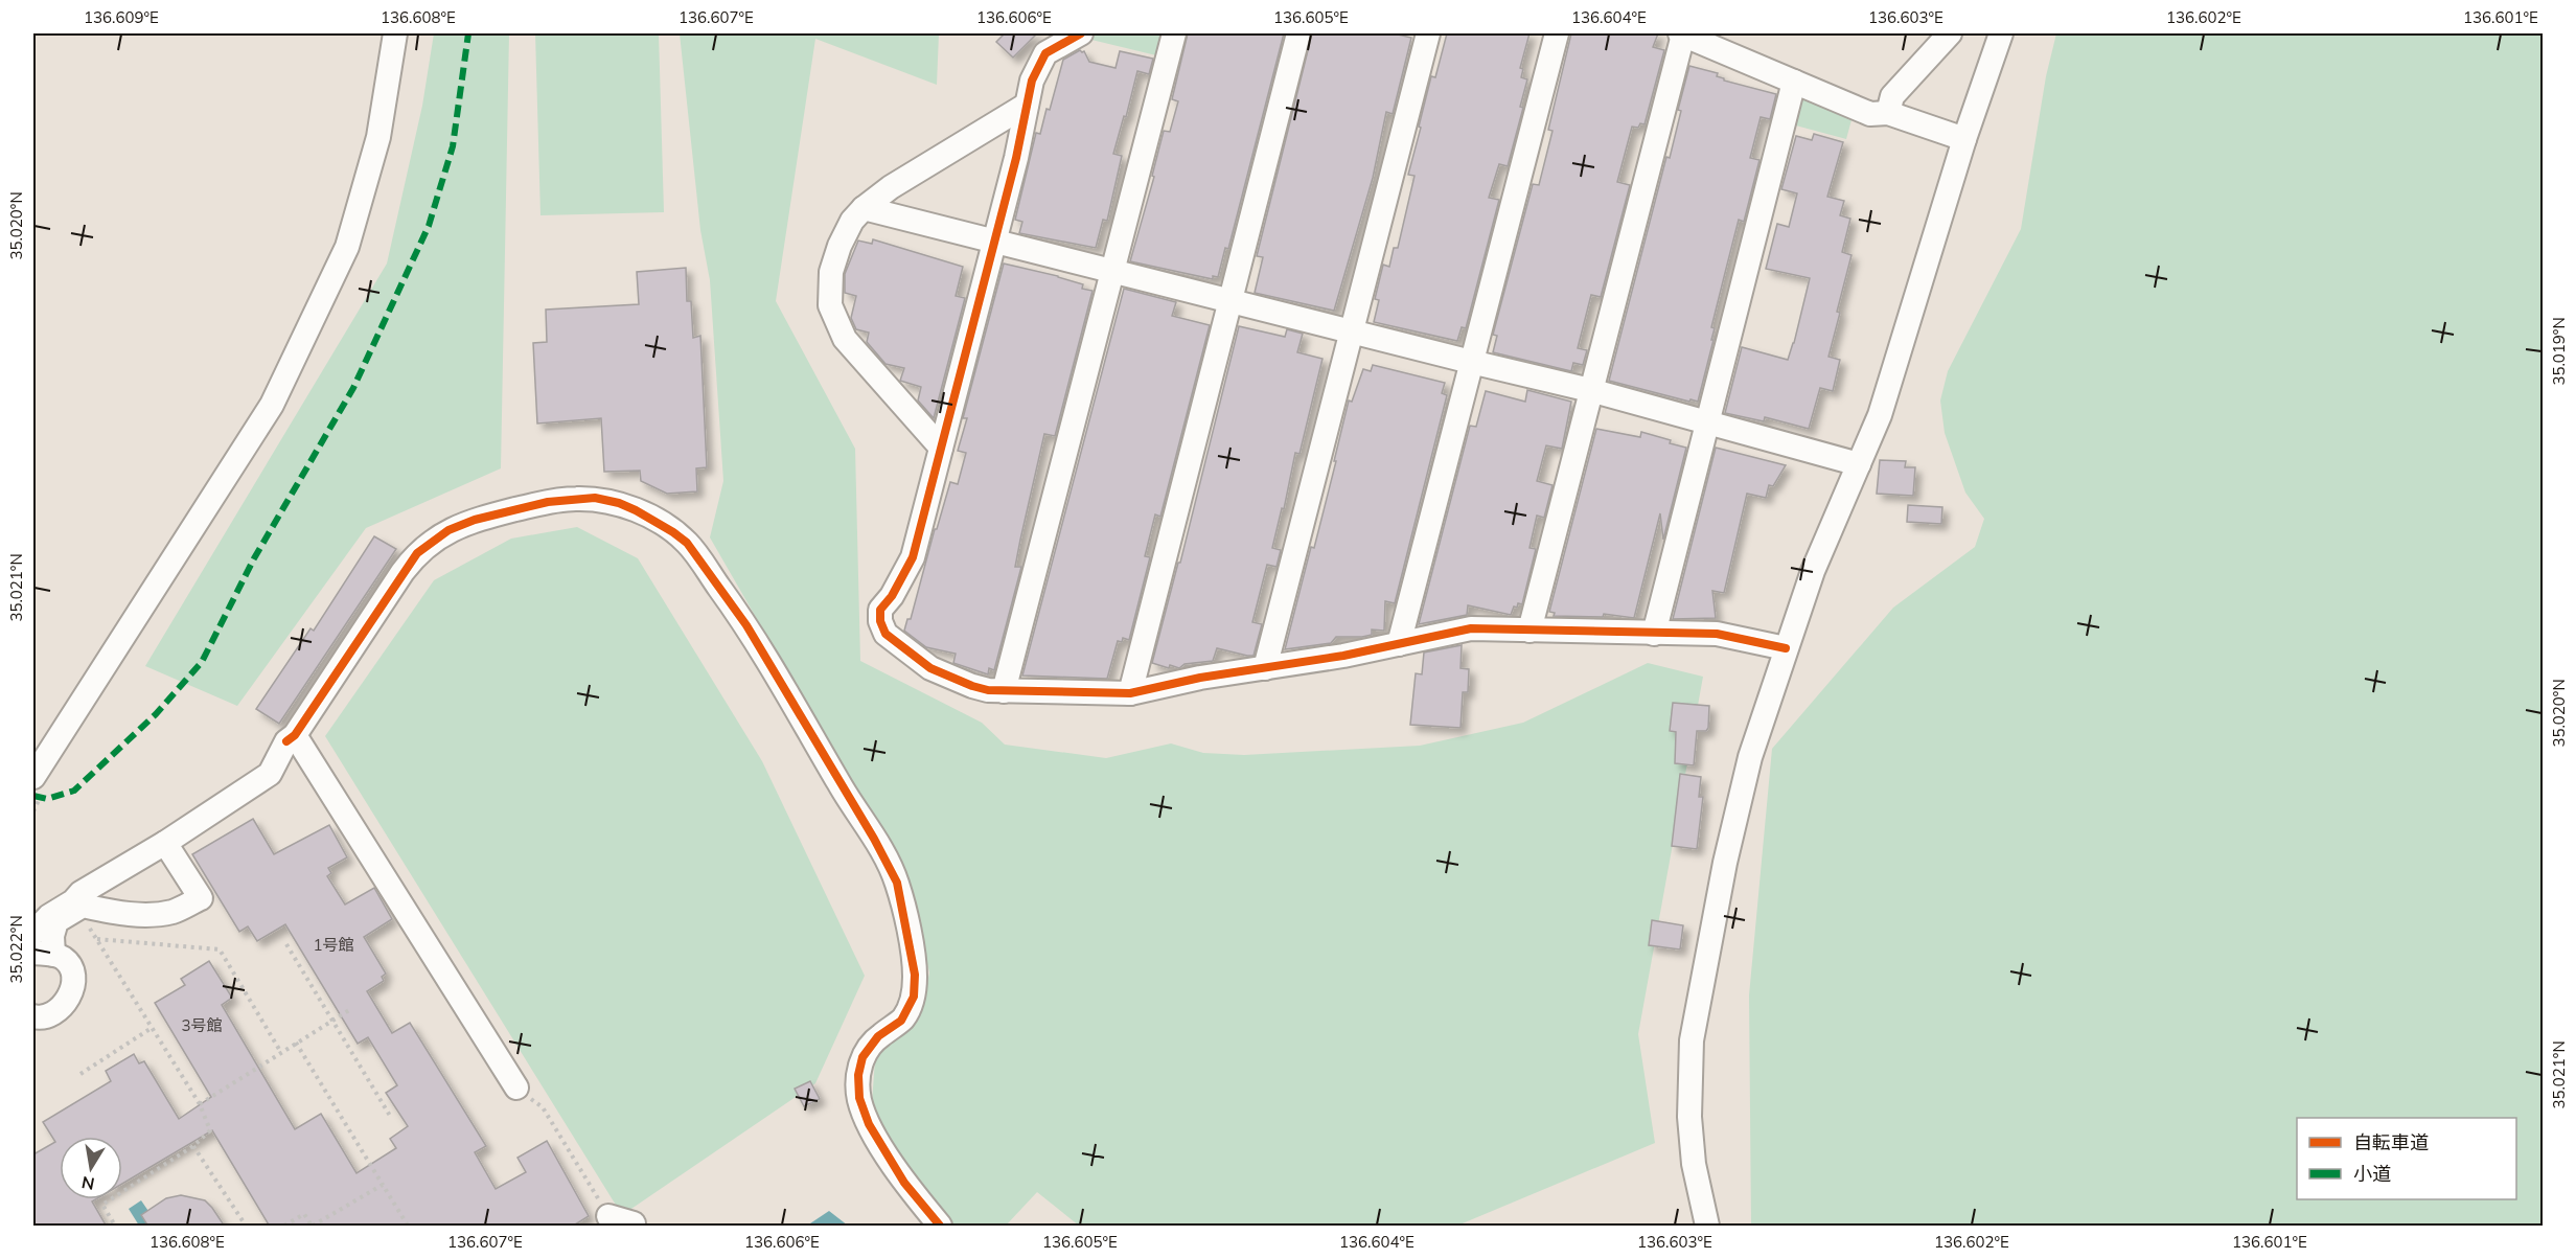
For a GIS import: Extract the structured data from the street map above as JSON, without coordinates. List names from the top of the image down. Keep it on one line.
{"house_numbers":["1号館","3号館"],"legend":["自転車道","小道"],"north":"bottom","coordinates":["136.609°E","136.608°E","136.607°E","136.606°E","136.605°E","136.604°E","136.603°E","136.602°E","136.601°E","35.020°N","35.019°N","35.021°N","35.022°N"]}
